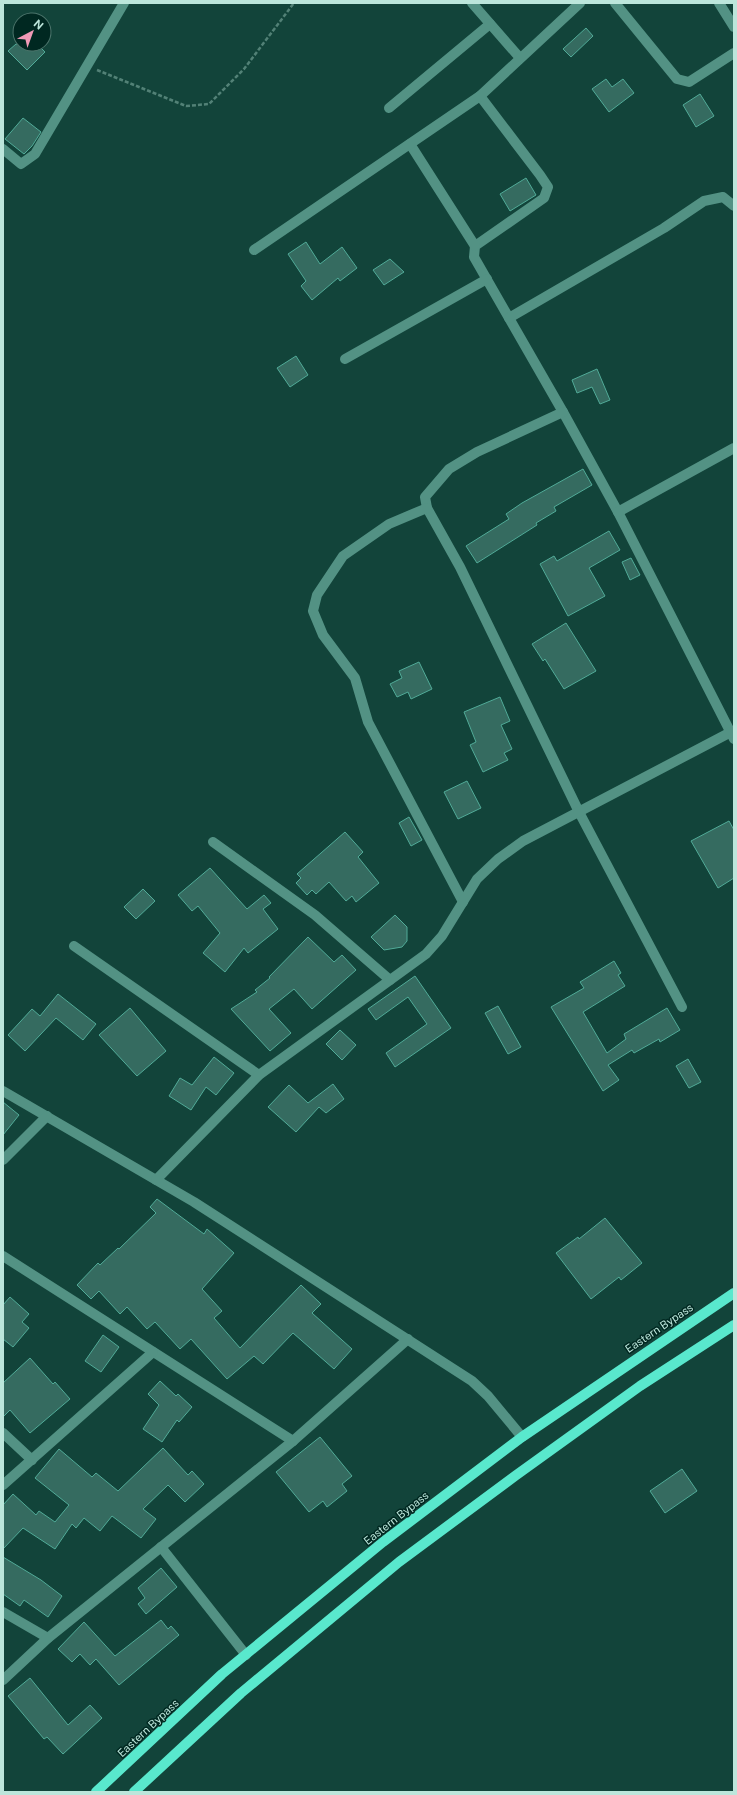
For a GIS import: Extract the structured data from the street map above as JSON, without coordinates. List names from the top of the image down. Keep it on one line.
{"streets":{"main road":["Eastern Bypass"]},"north":"top right"}
